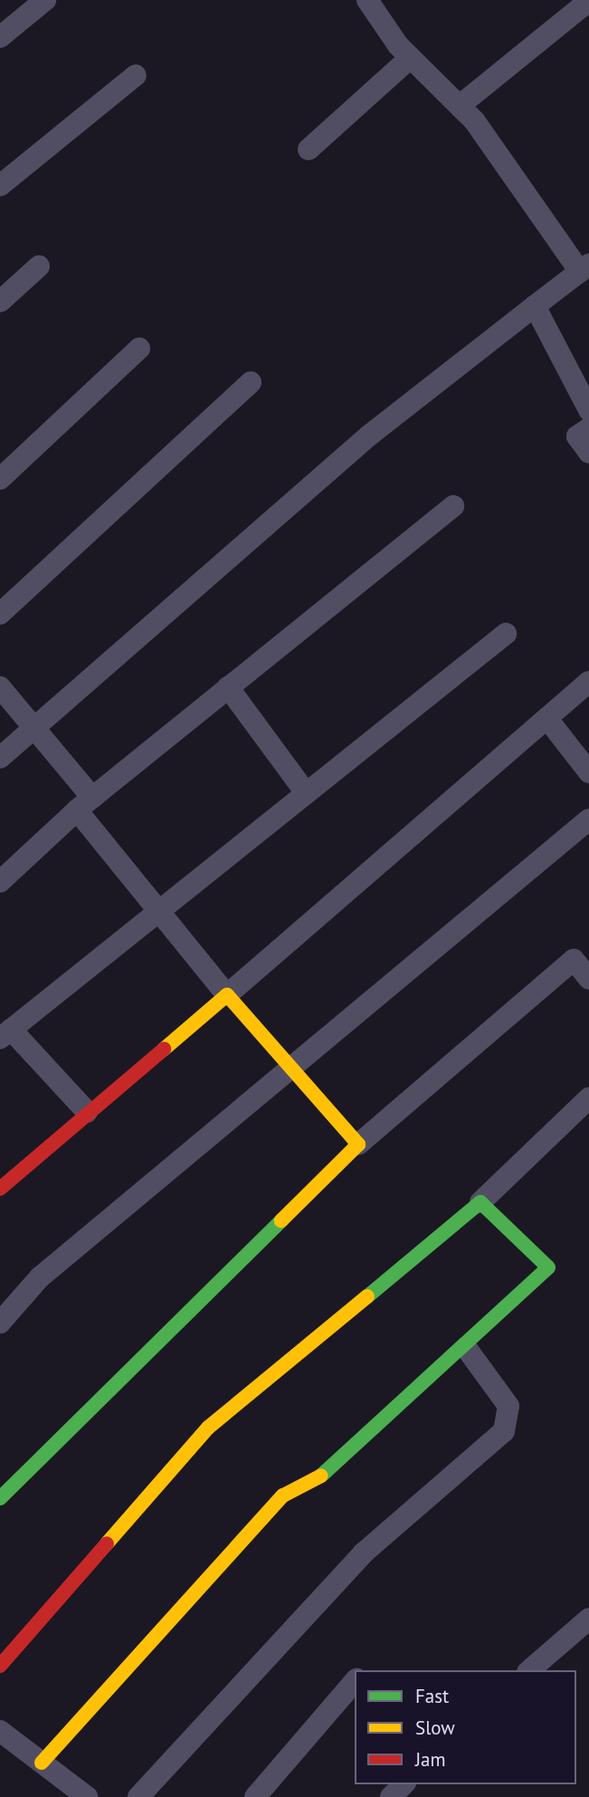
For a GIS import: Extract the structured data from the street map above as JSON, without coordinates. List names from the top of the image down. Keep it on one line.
{"legend":["Fast","Slow","Jam"]}
